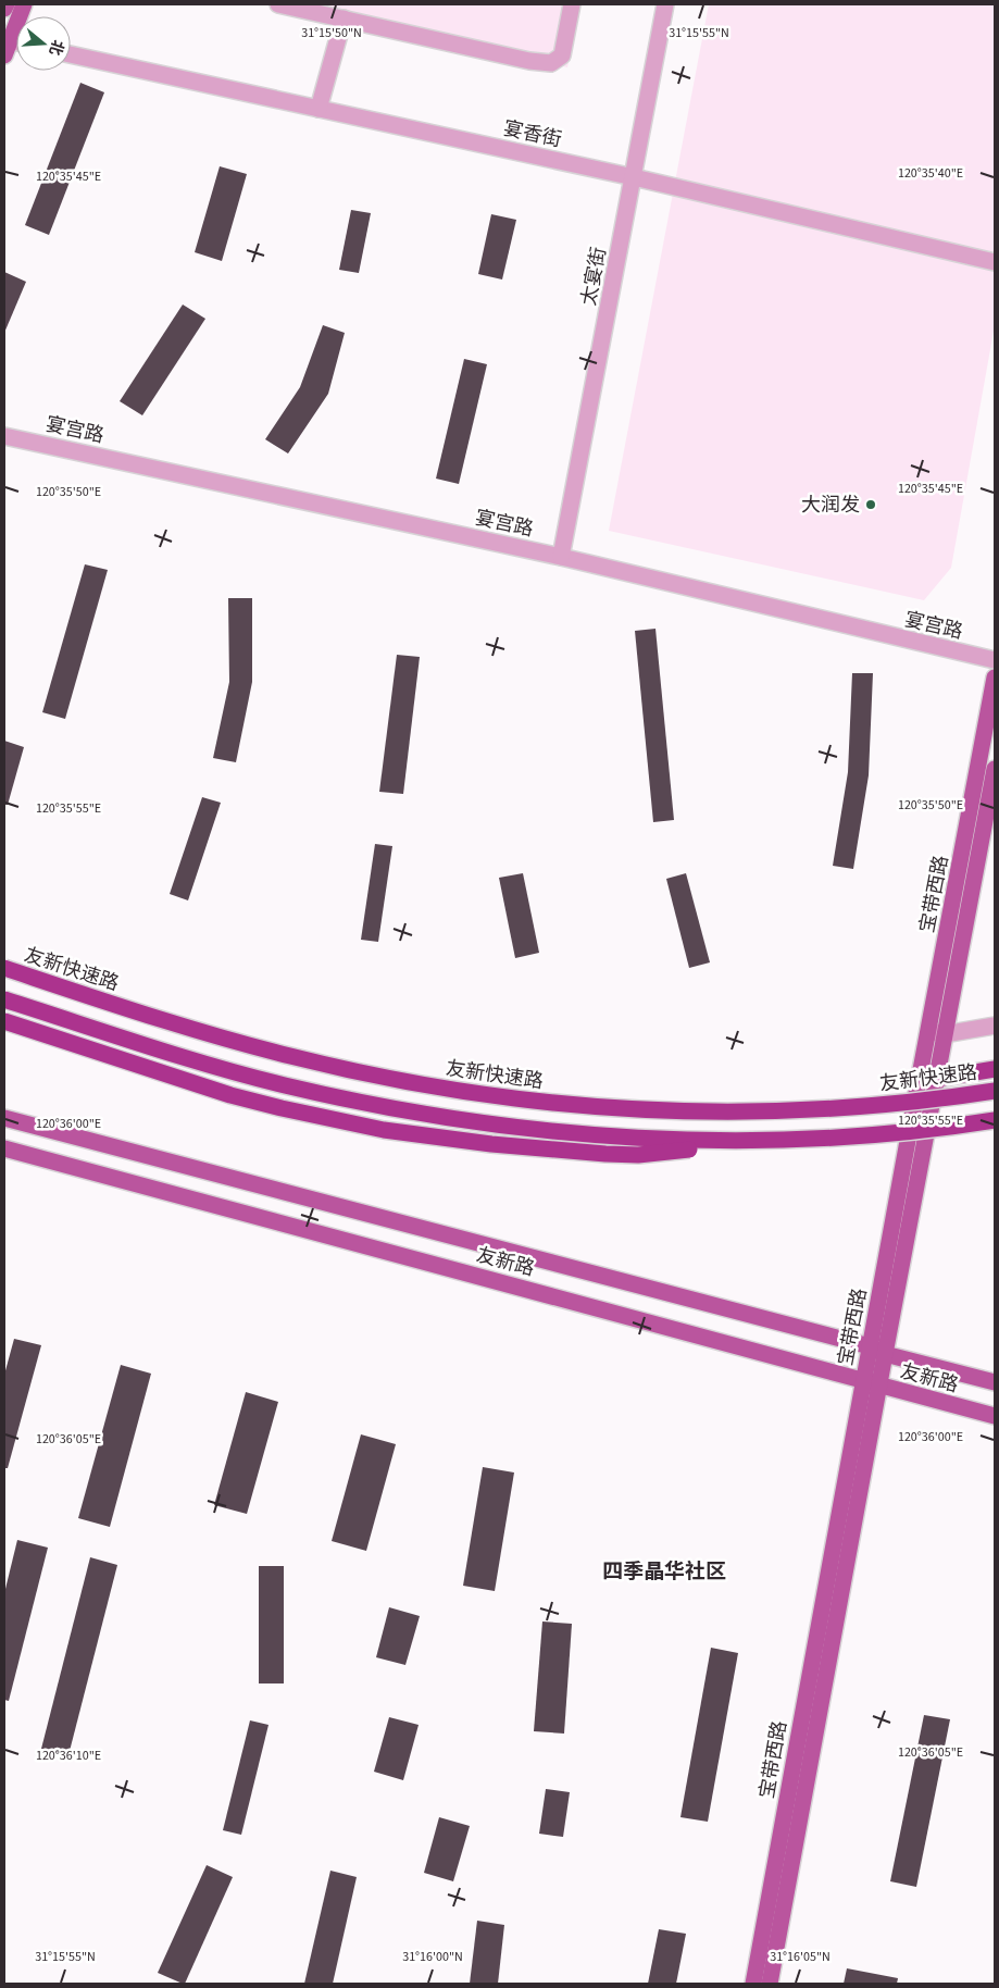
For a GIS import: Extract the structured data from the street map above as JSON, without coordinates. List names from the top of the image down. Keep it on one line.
{"streets":{"highway":["友新快速路"],"main road":["宝带西路","友新路"],"street":["宴香街","太宴街","宴宫路"]},"crossings":[["宴香街","太宴街"],["太宴街","宴宫路"],["宝带西路","友新路"]],"districts":["四季晶华社区"],"places":["大润发"],"north":"right","coordinates":["31°15'50\"N","31°15'55\"N","120°35'40\"E","120°35'45\"E","120°35'50\"E","120°35'55\"E","120°36'00\"E","120°36'05\"E","120°36'10\"E","31°16'00\"N","31°16'05\"N"]}
